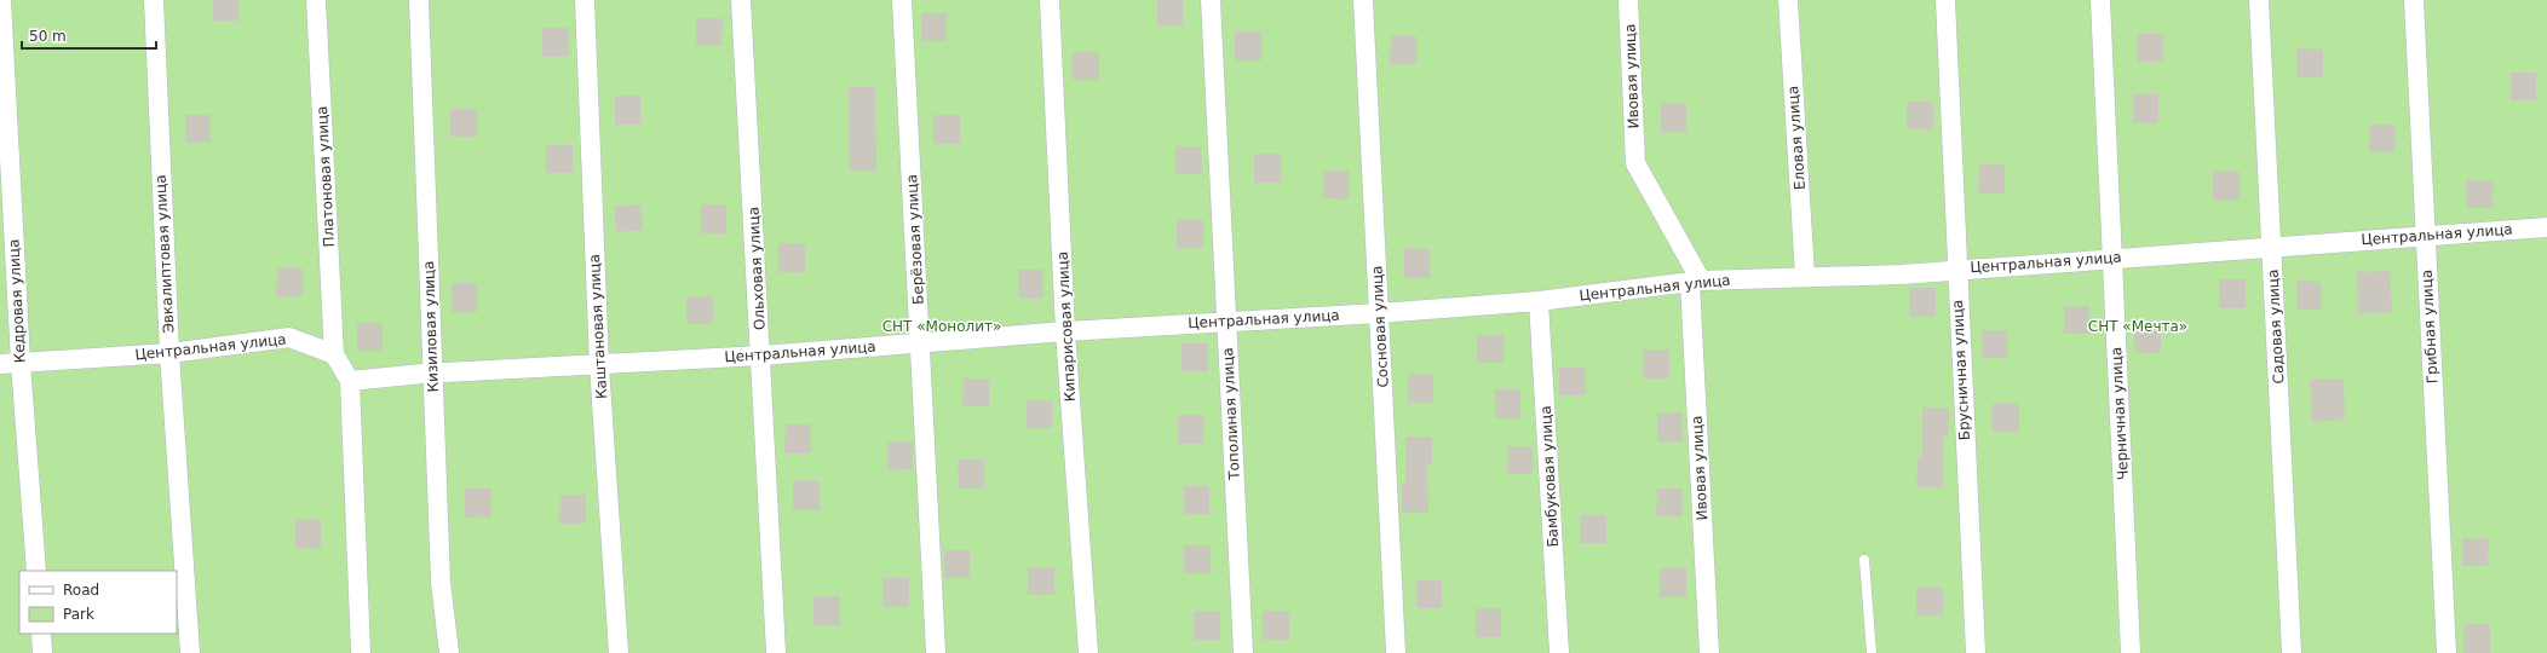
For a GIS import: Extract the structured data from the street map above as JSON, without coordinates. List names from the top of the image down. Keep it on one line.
{"streets":{"street":["Ивовая улица","Еловая улица","Платоновая улица","Центральная улица","Берёзовая улица","Эвкалиптовая улица","Ольховая улица","Кедровая улица","Кизиловая улица","Каштановая улица","Кипарисовая улица","Сосновая улица","Садовая улица","Грибная улица","Брусничная улица","Тополиная улица","Черничная улица","Бамбуковая улица"]},"crossings":[["Ивовая улица","Центральная улица"],["Еловая улица","Центральная улица"],["Платоновая улица","Центральная улица"],["Центральная улица","Берёзовая улица"],["Центральная улица","Эвкалиптовая улица"],["Центральная улица","Ольховая улица"],["Центральная улица","Кедровая улица"],["Центральная улица","Кизиловая улица"],["Центральная улица","Каштановая улица"],["Центральная улица","Кипарисовая улица"],["Центральная улица","Сосновая улица"],["Центральная улица","Садовая улица"],["Центральная улица","Грибная улица"],["Центральная улица","Брусничная улица"],["Центральная улица","Тополиная улица"],["Центральная улица","Черничная улица"],["Центральная улица","Бамбуковая улица"]],"parks":["СНТ «Монолит»","СНТ «Мечта»"],"legend":["Road","Park"],"scale_bar":"50 m"}
